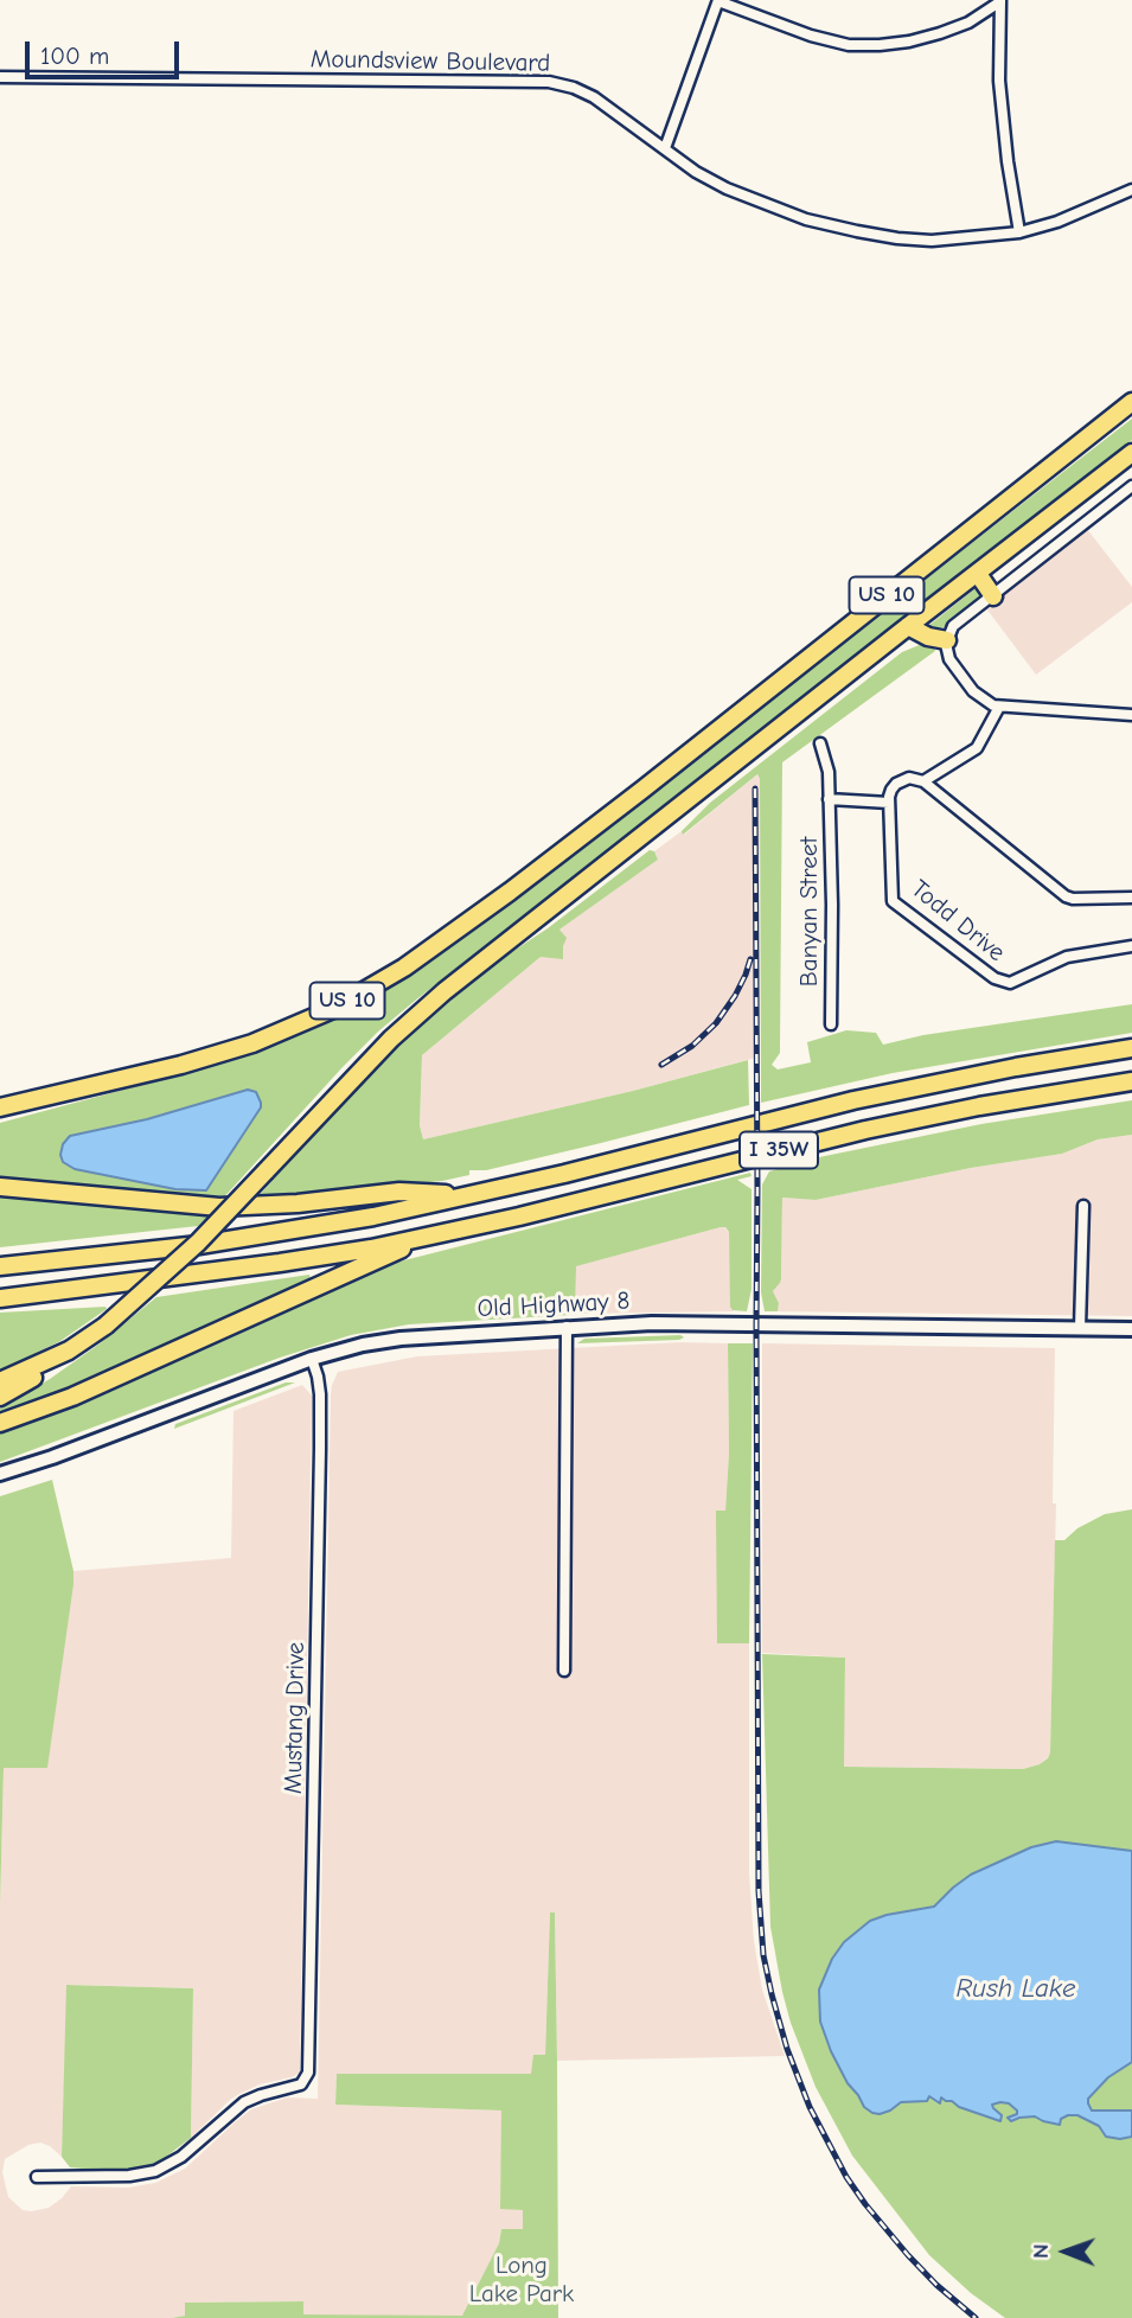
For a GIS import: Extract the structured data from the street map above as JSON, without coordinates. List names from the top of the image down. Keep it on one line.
{"streets":{"highway":["US 10","I 35W"],"street":["Moundsview Boulevard","Banyan Street","Todd Drive","Old Highway 8","Mustang Drive"]},"crossings":[["Banyan Street","Todd Drive"],["Old Highway 8","Mustang Drive"]],"water":["Rush Lake"],"parks":["Long Lake Park"],"scale_bar":"100 m","north":"left"}
